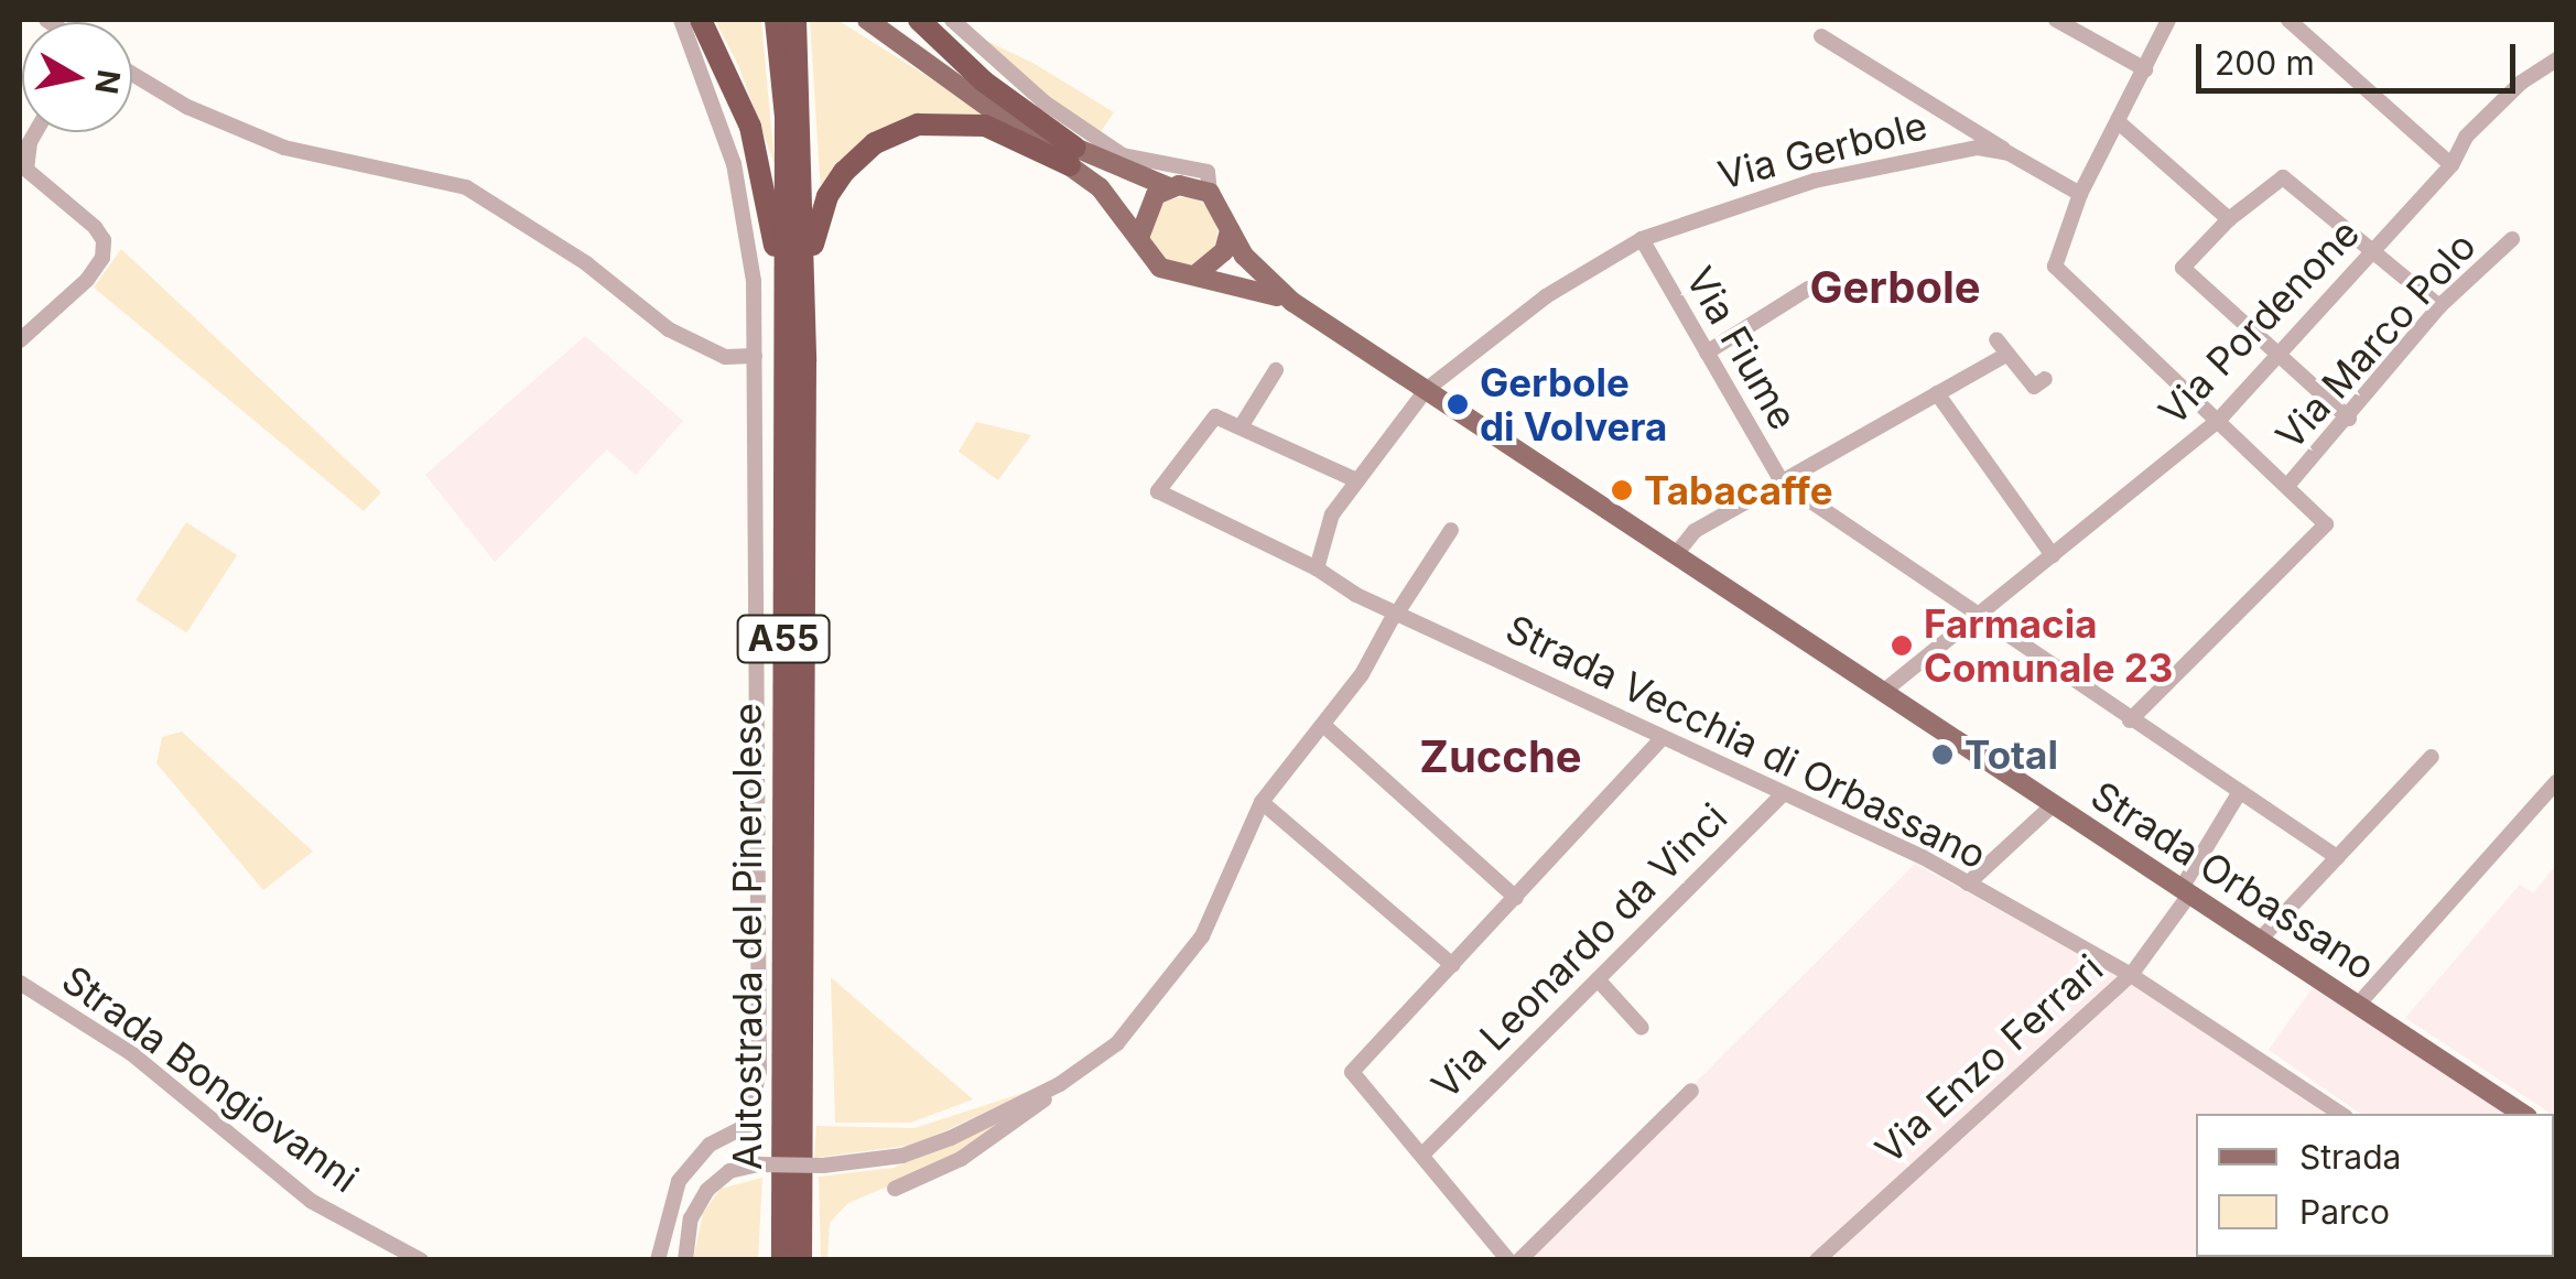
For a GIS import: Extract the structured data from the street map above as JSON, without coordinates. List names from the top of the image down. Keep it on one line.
{"streets":{"highway":["A55","Autostrada del Pinerolese"],"main road":["Strada Orbassano"],"street":["Via Gerbole","Via Pordenone","Via Marco Polo","Via Fiume","Strada Vecchia di Orbassano","Via Leonardo da Vinci","Via Enzo Ferrari","Strada Bongiovanni"]},"crossings":[["Via Gerbole","Via Fiume"],["Via Gerbole","Strada Vecchia di Orbassano"],["Via Gerbole","Strada Orbassano"],["Via Pordenone","Via Fiume"],["Via Pordenone","Strada Orbassano"],["Via Fiume","Via Enzo Ferrari"],["Strada Vecchia di Orbassano","Via Leonardo da Vinci"],["Strada Vecchia di Orbassano","Via Enzo Ferrari"],["Strada Orbassano","Via Enzo Ferrari"]],"districts":["Gerbole","Zucche"],"places":["Gerbole di Volvera","Tabacaffe","Farmacia Comunale 23","Total"],"legend":["Strada","Parco"],"scale_bar":"200 m","north":"right"}
